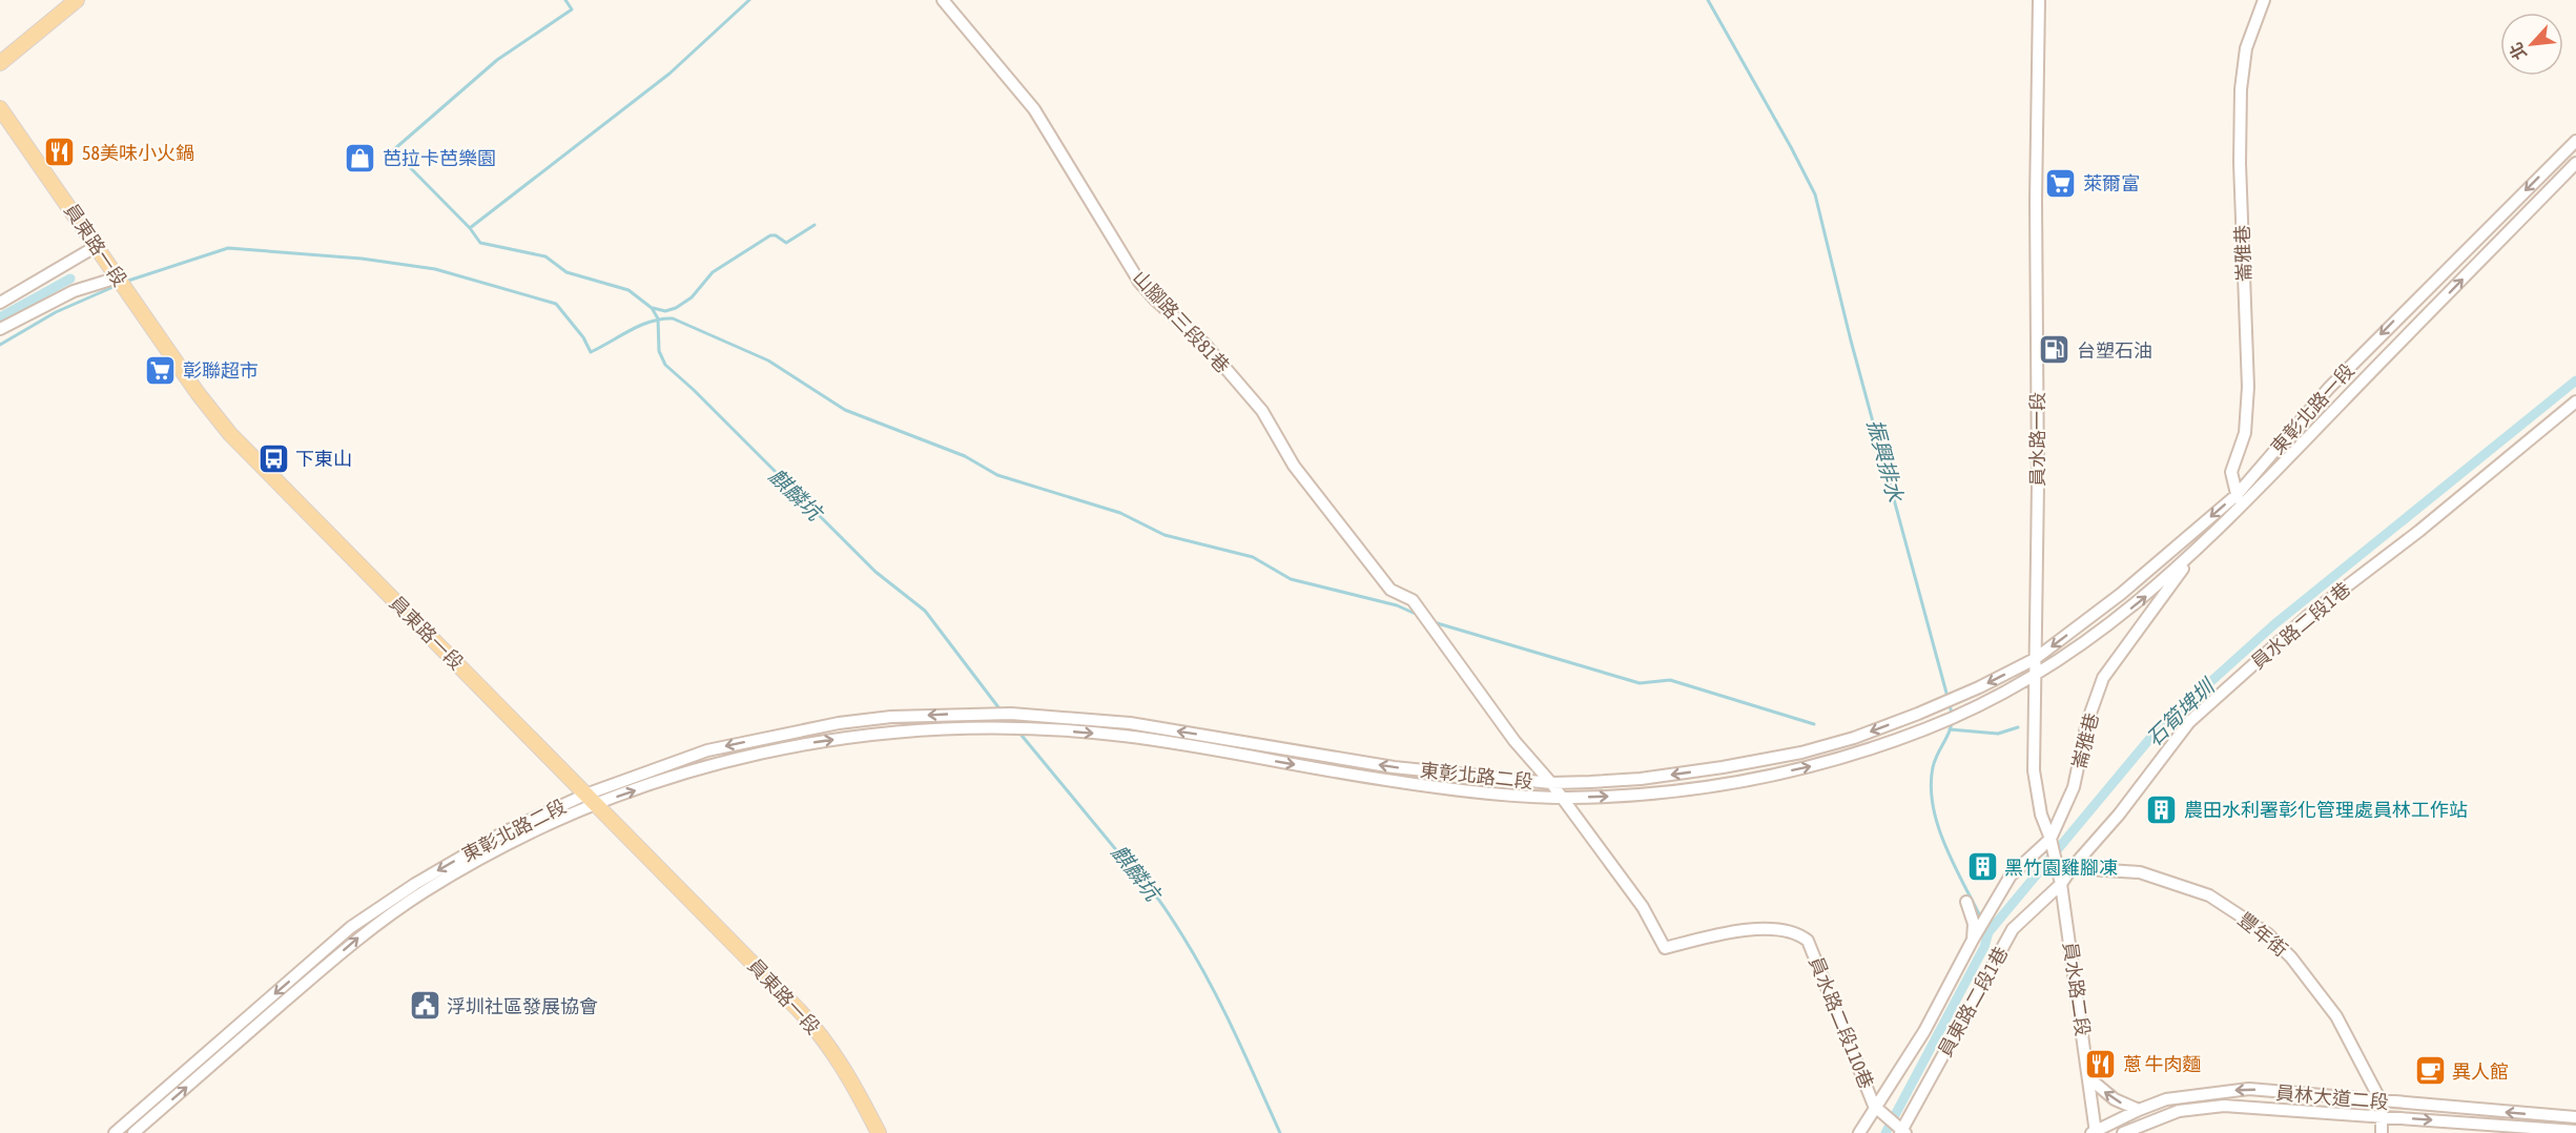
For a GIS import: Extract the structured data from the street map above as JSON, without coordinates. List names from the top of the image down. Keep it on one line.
{"streets":{"main road":["員東路一段"],"street":["崙雅巷","山腳路三段81巷","東彰北路一段","員水路一段","員水路二段1巷","東彰北路二段","豐年街","員水路二段","員東路二段1巷","員水路二段110巷","員林大道二段"]},"crossings":[["員東路一段","東彰北路二段"],["崙雅巷","東彰北路一段"],["崙雅巷","員水路一段"],["崙雅巷","員水路二段"],["山腳路三段81巷","東彰北路二段"],["東彰北路一段","員水路一段"],["東彰北路一段","東彰北路二段"],["員水路一段","東彰北路二段"],["員水路一段","員水路二段"],["員水路二段1巷","豐年街"],["員水路二段1巷","員水路二段"],["員水路二段1巷","員東路二段1巷"],["東彰北路二段","員水路二段110巷"],["豐年街","員林大道二段"],["員水路二段","員東路二段1巷"],["員水路二段","員林大道二段"]],"water":["振興排水","麒麟坑","石筍埤圳"],"places":{"restaurant":["58美味小火鍋","蔥 牛肉麵"],"shop":["芭拉卡芭樂園"],"supermarket":["萊爾富","彰聯超市"],"fuel station":["台塑石油"],"bus stop":["下東山"],"building":["農田水利署彰化管理處員林工作站","黑竹園雞腳凍"],"public building":["浮圳社區發展協會"],"cafe":["異人館"]},"north":"bottom left"}
